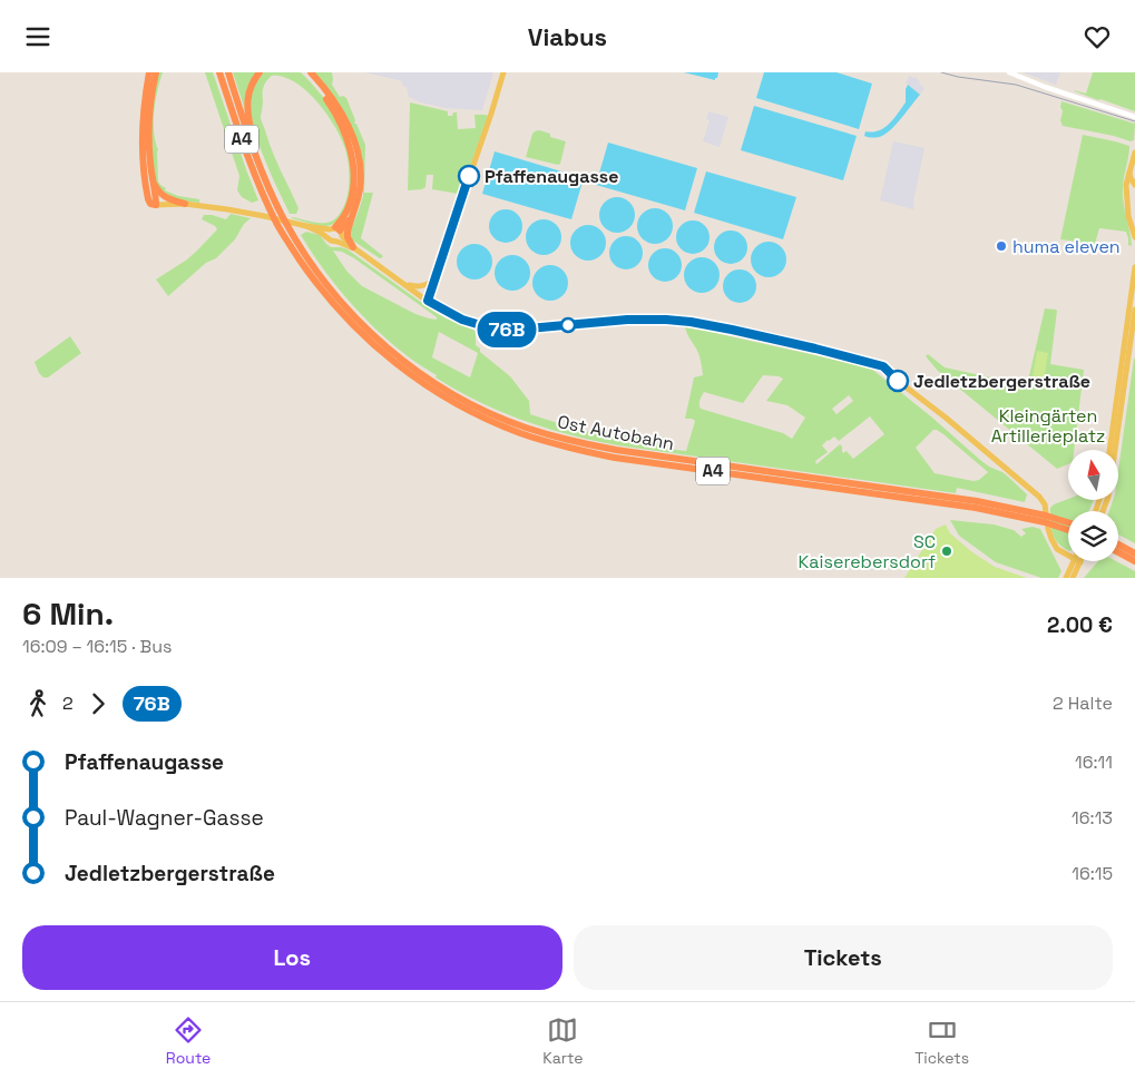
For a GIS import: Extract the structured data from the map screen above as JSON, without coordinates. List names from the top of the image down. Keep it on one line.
{"streets":{"highway":["A4","Ost Autobahn"]},"crossings":[["A4","Ost Autobahn"]],"parks":["Kleingärten Artillerieplatz"],"places":["Pfaffenaugasse","huma eleven","Jedletzbergerstraße","SC Kaiserebersdorf"],"lines":["bus line 76B"],"north":"top","page":{"header":"Viabus","on_map":"76B","heading":["6 Min.","16:09 – 16:15 · Bus","2.00 €"],"legs":["2","76B","2 Halte"],"list":[{"name":"Pfaffenaugasse","value":"16:11"},{"name":"Paul-Wagner-Gasse","value":"16:13"},{"name":"Jedletzbergerstraße","value":"16:15"}],"buttons":["Los","Tickets"],"tabs":["Route","Karte","Tickets"]}}
